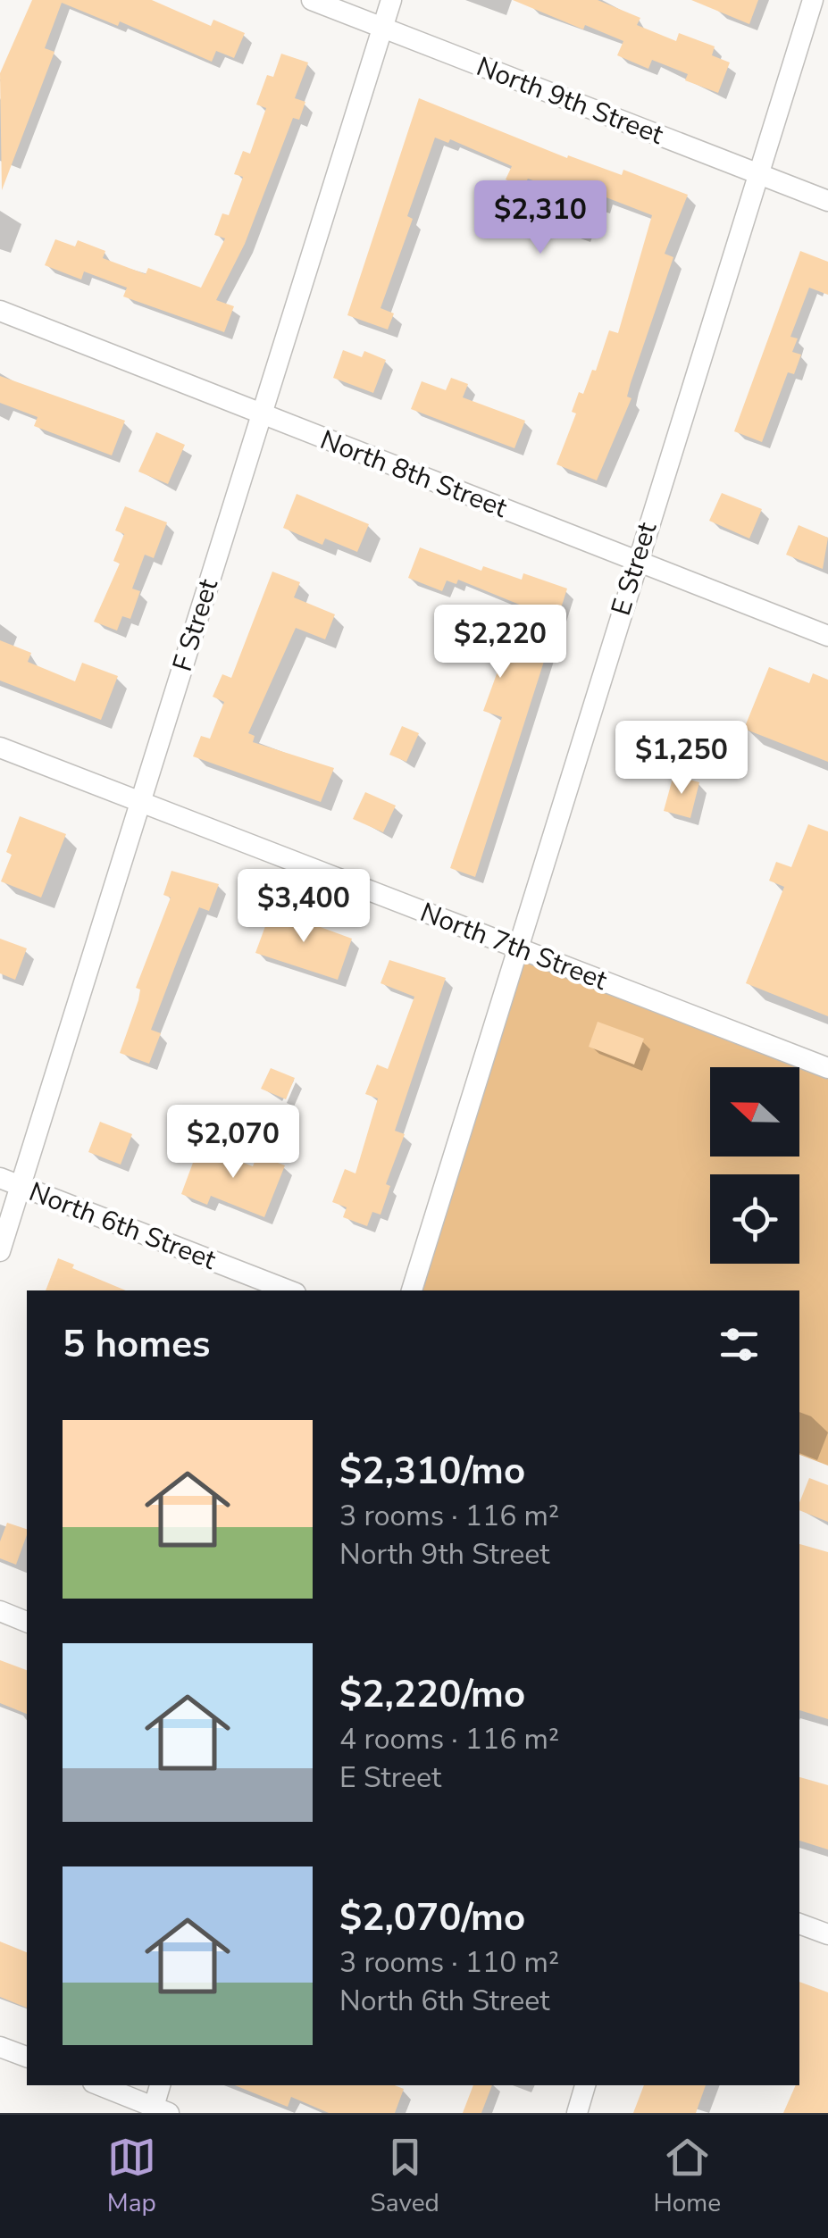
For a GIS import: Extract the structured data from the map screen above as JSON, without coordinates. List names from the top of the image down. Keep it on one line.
{"streets":{"street":["North 9th Street","North 8th Street","E Street","F Street","North 7th Street","North 6th Street"]},"crossings":[["North 9th Street","E Street"],["North 9th Street","F Street"],["North 8th Street","E Street"],["North 8th Street","F Street"],["E Street","North 7th Street"],["F Street","North 7th Street"],["F Street","North 6th Street"]],"north":"left","page":{"price":["$2,310","$2,220","$1,250","$3,400","$2,070"],"heading":"5 homes","list":[{"name":"$2,310/mo","note":"3 rooms · 116 m² · North 9th Street"},{"name":"$2,220/mo","note":"4 rooms · 116 m² · E Street"},{"name":"$2,070/mo","note":"3 rooms · 110 m² · North 6th Street"}],"tabs":["Map","Saved","Home"]}}
